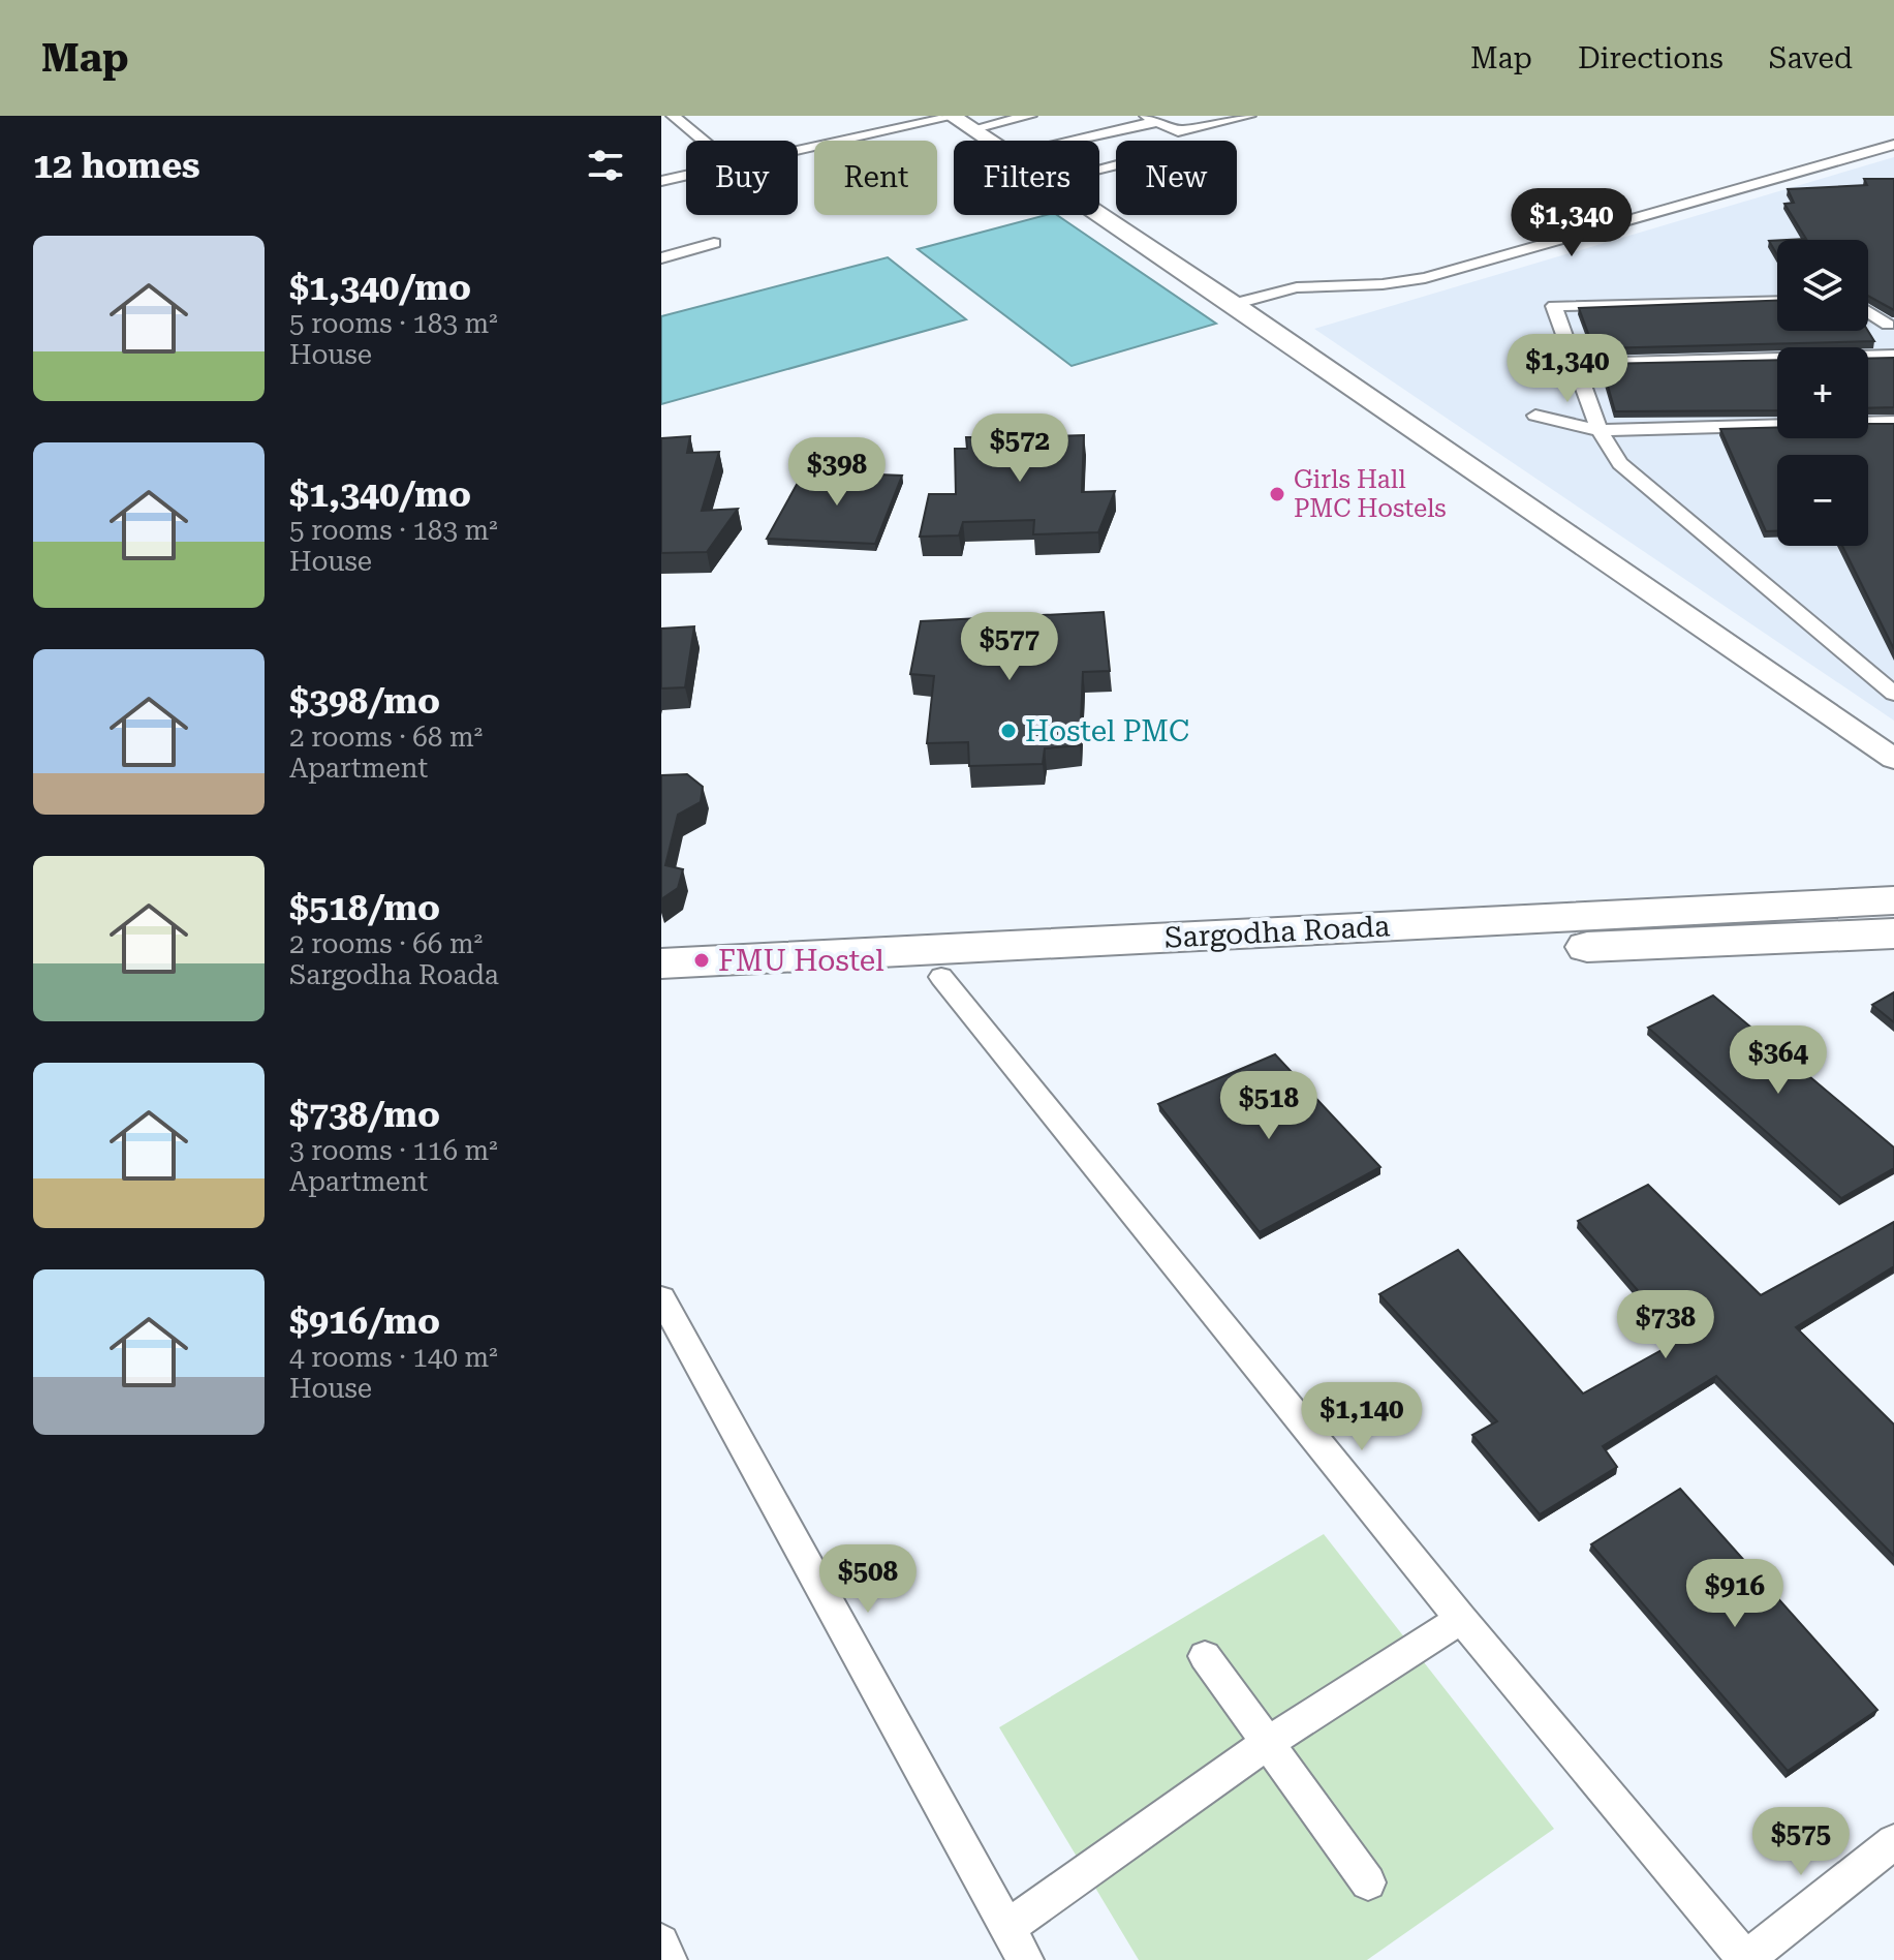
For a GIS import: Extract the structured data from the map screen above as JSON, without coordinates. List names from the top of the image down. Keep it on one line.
{"streets":{"highway":["Sargodha Roada"]},"places":["Girls Hall PMC Hostels","Hostel PMC","FMU Hostel"],"page":{"header":"Map","nav":["Map","Directions","Saved"],"heading":"12 homes","chip":["Buy","Rent","Filters","New"],"price":["$1,340","$1,340","$572","$398","$577","$364","$518","$738","$1,140","$508","$916","$575"],"list":[{"name":"$1,340/mo","note":"5 rooms · 183 m² · House"},{"name":"$1,340/mo","note":"5 rooms · 183 m² · House"},{"name":"$398/mo","note":"2 rooms · 68 m² · Apartment"},{"name":"$518/mo","note":"2 rooms · 66 m² · Sargodha Roada"},{"name":"$738/mo","note":"3 rooms · 116 m² · Apartment"},{"name":"$916/mo","note":"4 rooms · 140 m² · House"}],"map_buttons":["+","−"]}}
